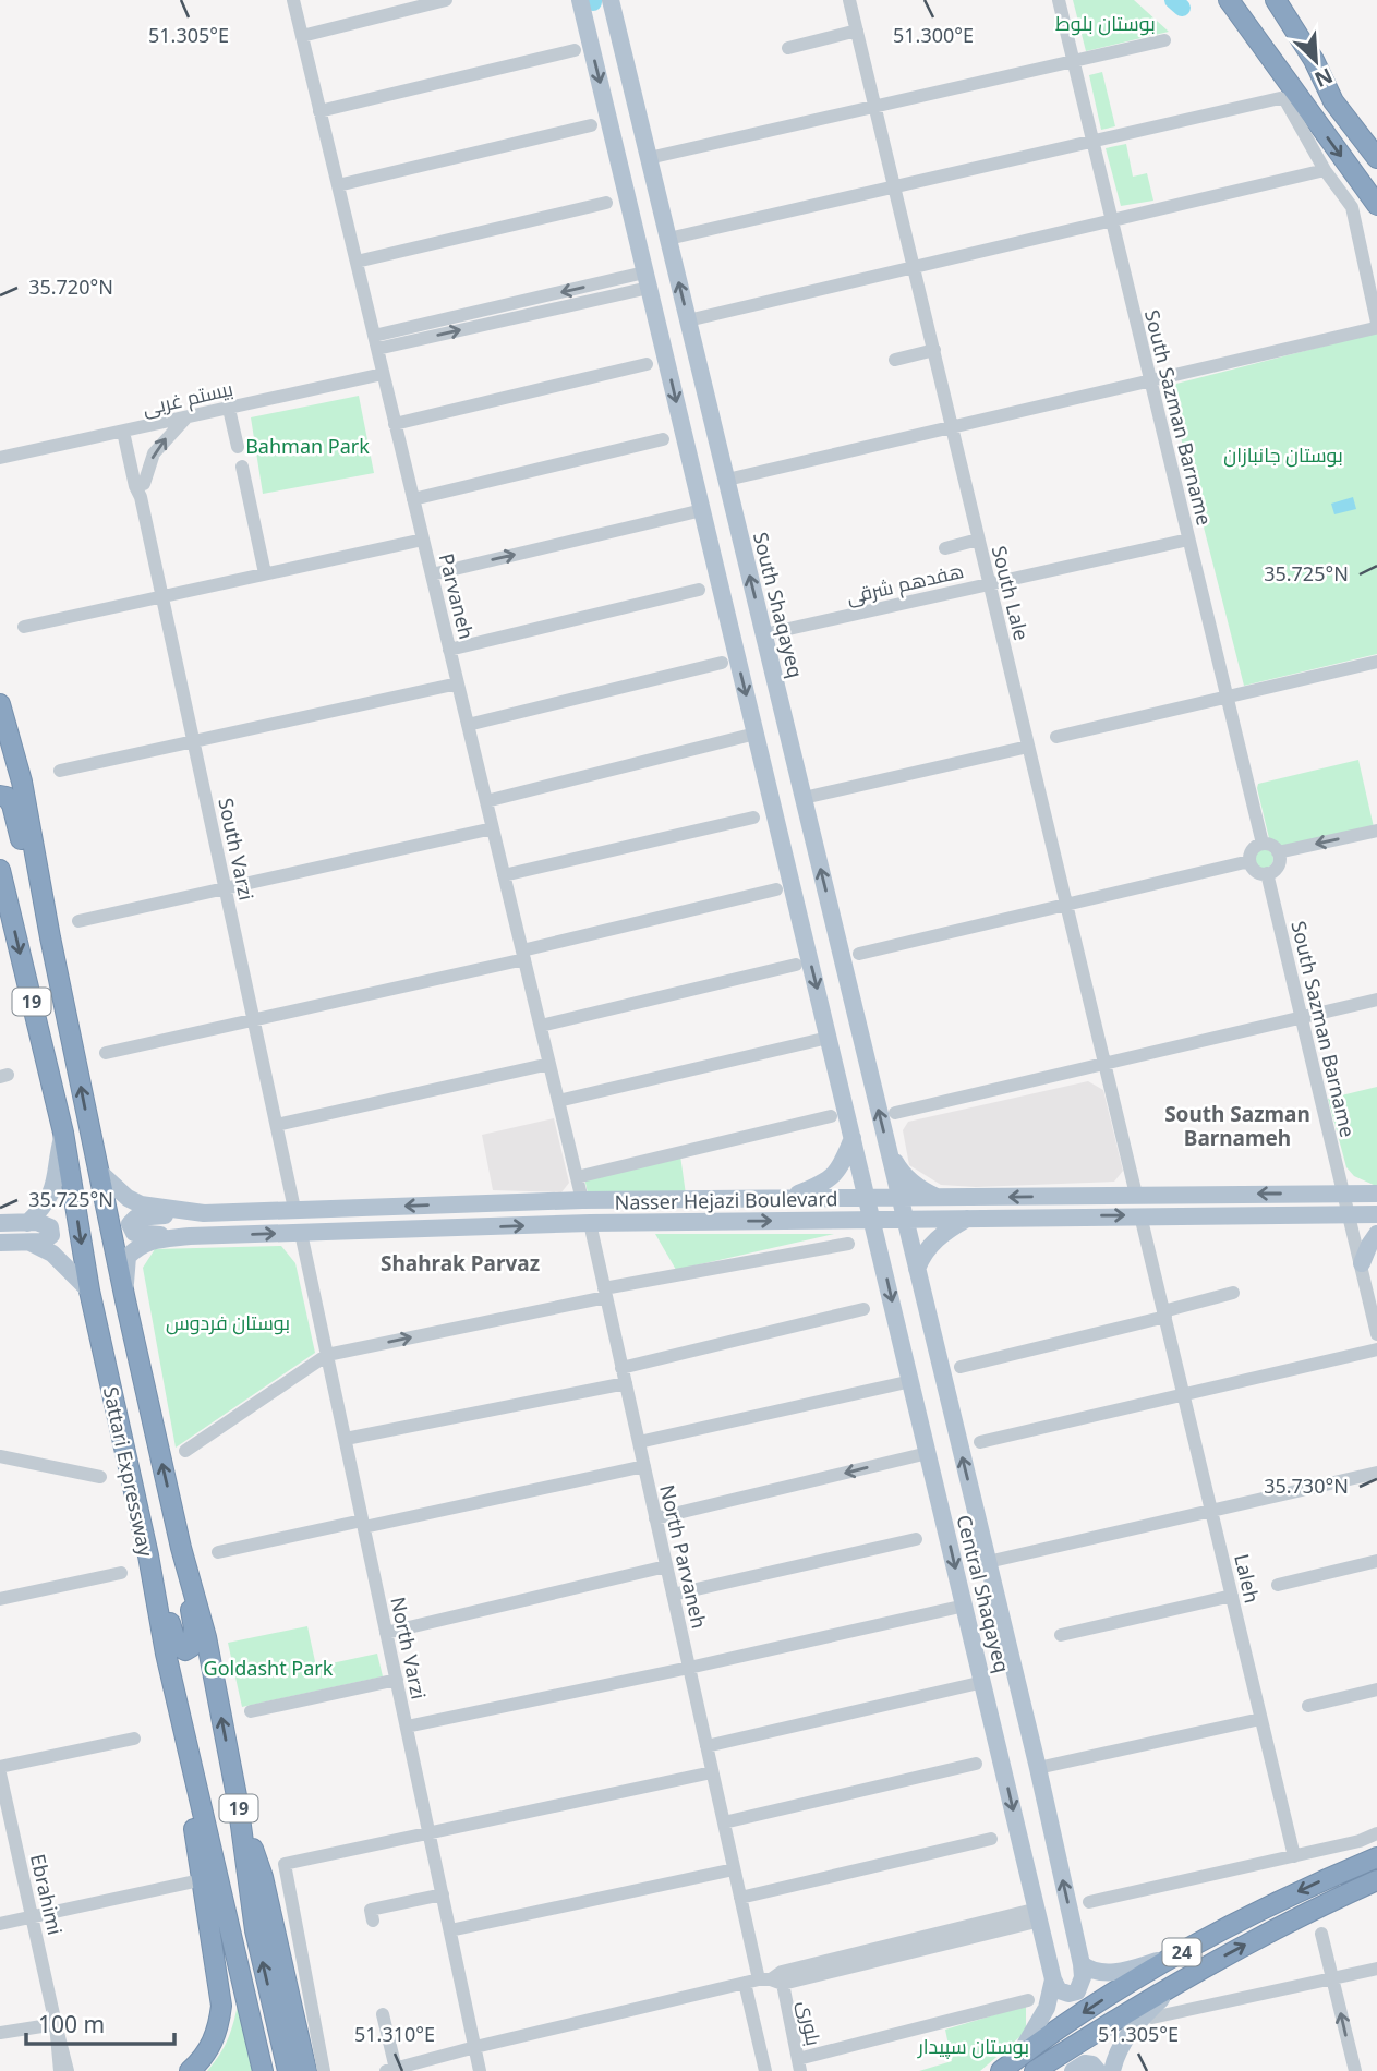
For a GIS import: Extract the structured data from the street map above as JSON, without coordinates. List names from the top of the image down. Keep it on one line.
{"streets":{"highway":["19","Sattari Expressway","24"],"main road":["South Shaqayeq","Nasser Hejazi Boulevard","Central Shaqayeq"],"street":["بیستم غربی","South Sazman Barname","هفدهم شرقی","South Lale","Parvaneh","South Varzi","North Parvaneh","Laleh","North Varzi","Ebrahimi","بلوری"]},"crossings":[["بیستم غربی","Parvaneh"],["بیستم غربی","South Varzi"],["South Sazman Barname","هفدهم شرقی"],["South Sazman Barname","Nasser Hejazi Boulevard"],["هفدهم شرقی","South Lale"],["هفدهم شرقی","South Shaqayeq"],["South Lale","Nasser Hejazi Boulevard"],["Parvaneh","Nasser Hejazi Boulevard"],["South Shaqayeq","Nasser Hejazi Boulevard"],["South Shaqayeq","Central Shaqayeq"],["South Varzi","Nasser Hejazi Boulevard"],["19","Nasser Hejazi Boulevard"],["19","Sattari Expressway"],["Nasser Hejazi Boulevard","Sattari Expressway"],["Nasser Hejazi Boulevard","North Parvaneh"],["Nasser Hejazi Boulevard","Laleh"],["Nasser Hejazi Boulevard","Central Shaqayeq"],["Nasser Hejazi Boulevard","North Varzi"],["North Parvaneh","بلوری"]],"districts":["South Sazman Barnameh","Shahrak Parvaz"],"parks":["بوستان بلوط","Bahman Park","بوستان جانبازان","بوستان فردوس","Goldasht Park","بوستان سپیدار"],"scale_bar":"100 m","north":"bottom right","coordinates":["51.305°E","51.300°E","35.720°N","35.725°N","35.730°N","51.310°E"]}
